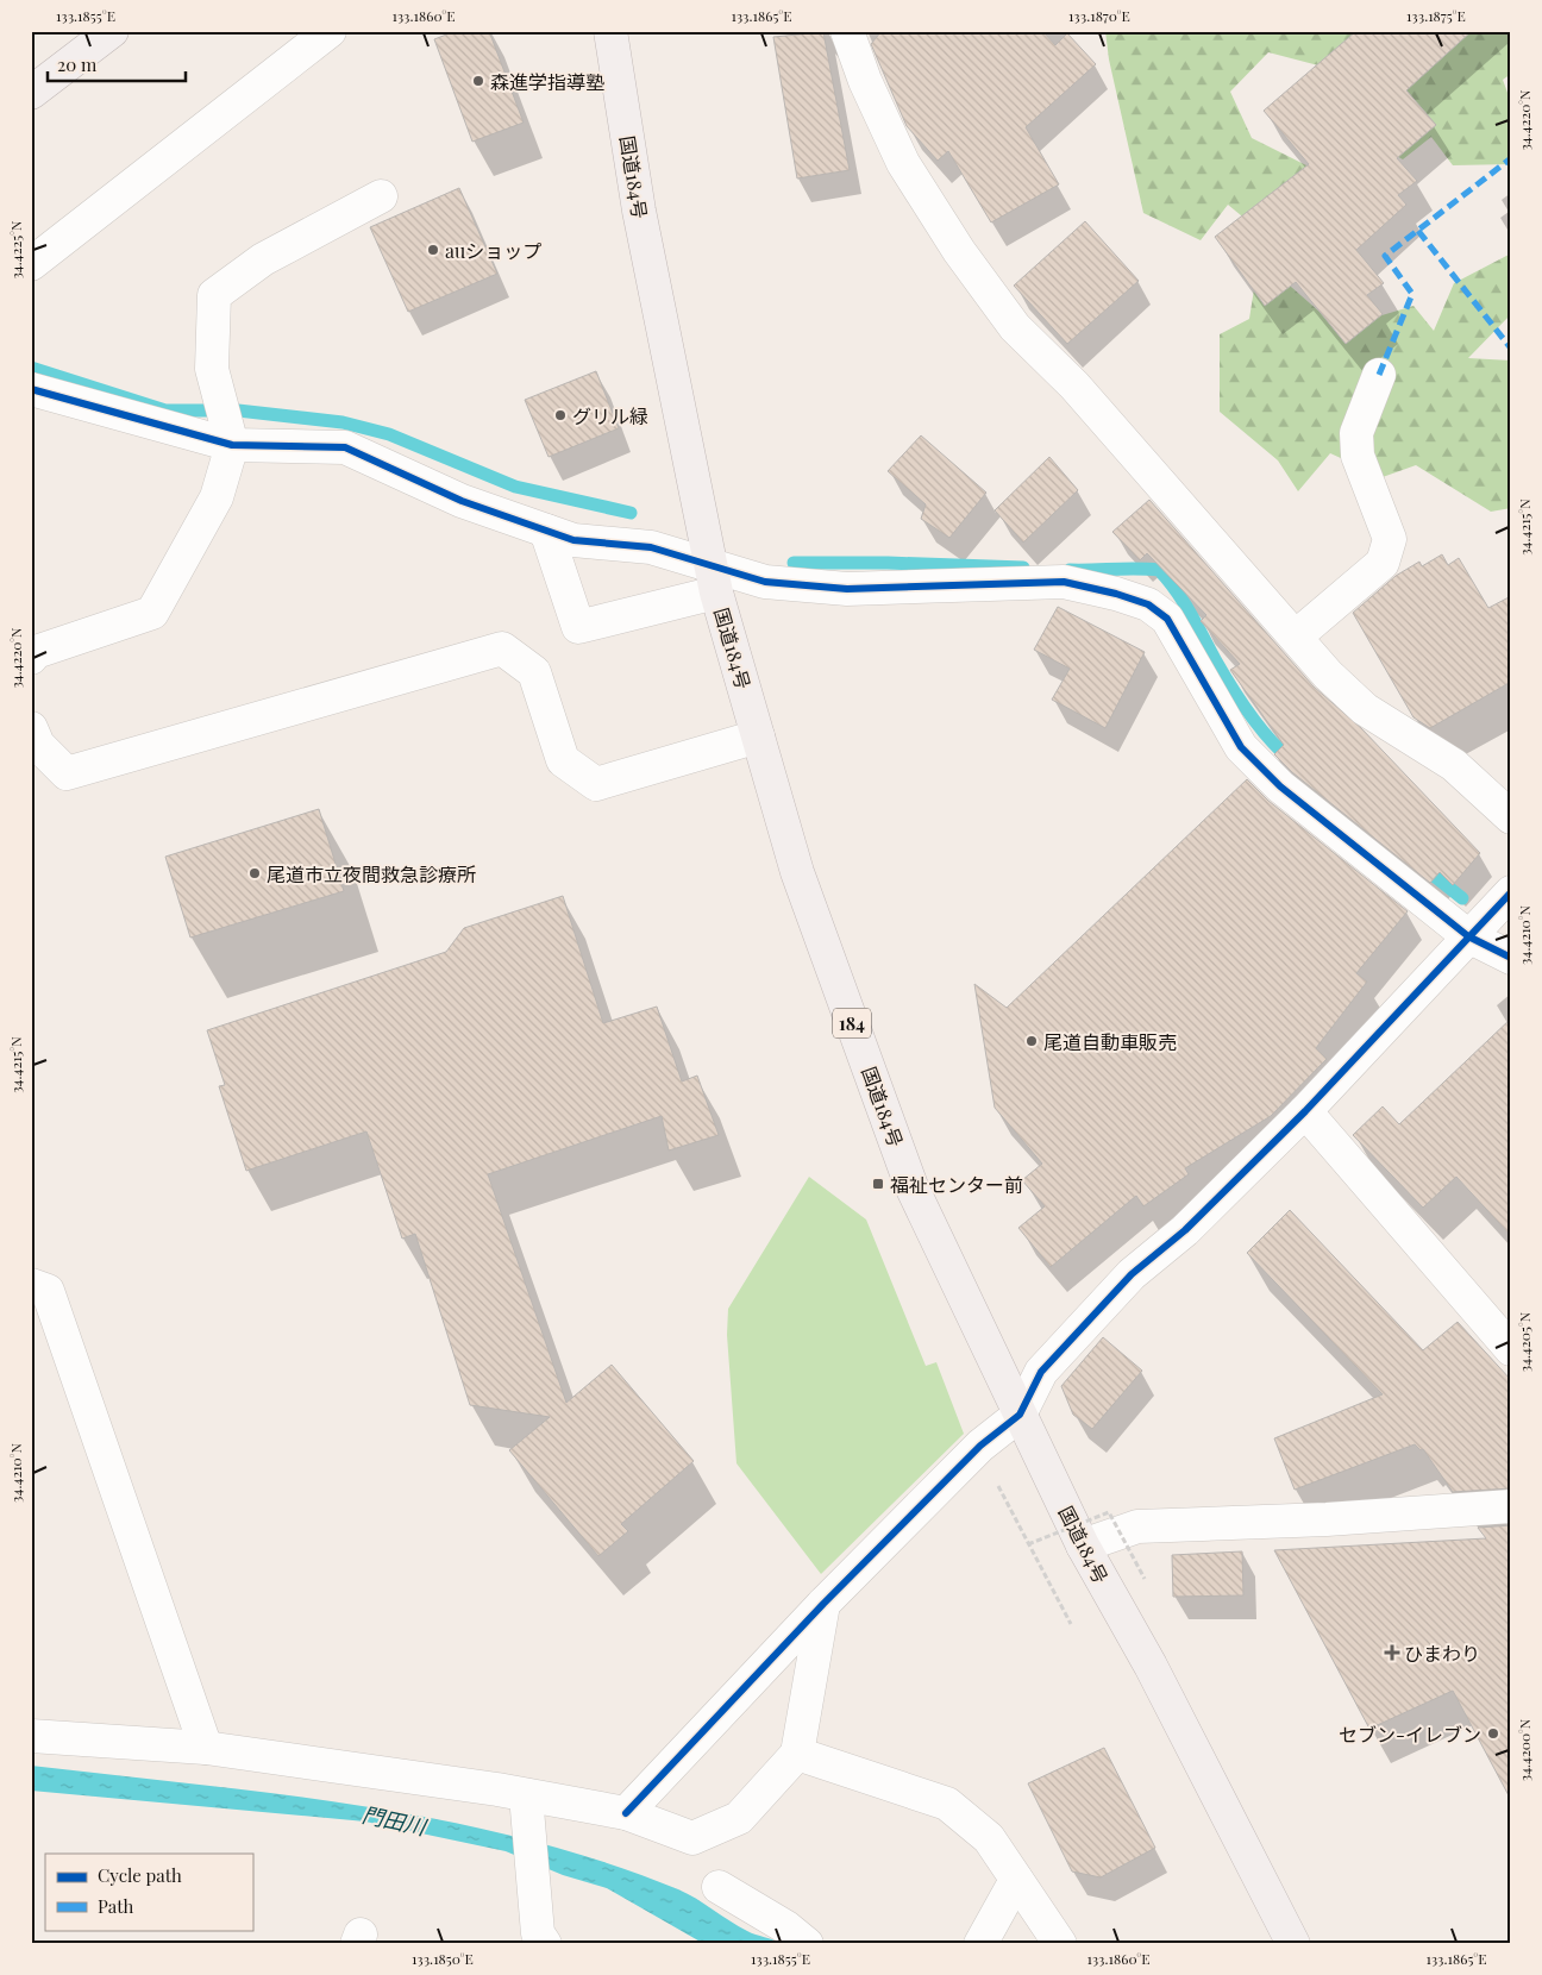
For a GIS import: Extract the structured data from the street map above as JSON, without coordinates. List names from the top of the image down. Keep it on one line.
{"streets":{"highway":["国道184号","184"]},"water":["門田川"],"places":{"other":["森進学指導塾","auショップ","グリル緑","尾道市立夜間救急診療所","尾道自動車販売","セブン-イレブン"],"transit":["福祉センター前"],"health":["ひまわり"]},"legend":["Cycle path","Path"],"scale_bar":"20 m","coordinates":["133.1855°E","133.1860°E","133.1865°E","133.1870°E","133.1875°E","34.4220°N","34.4225°N","34.4215°N","34.4210°N","34.4205°N","34.4200°N","133.1850°E"]}
